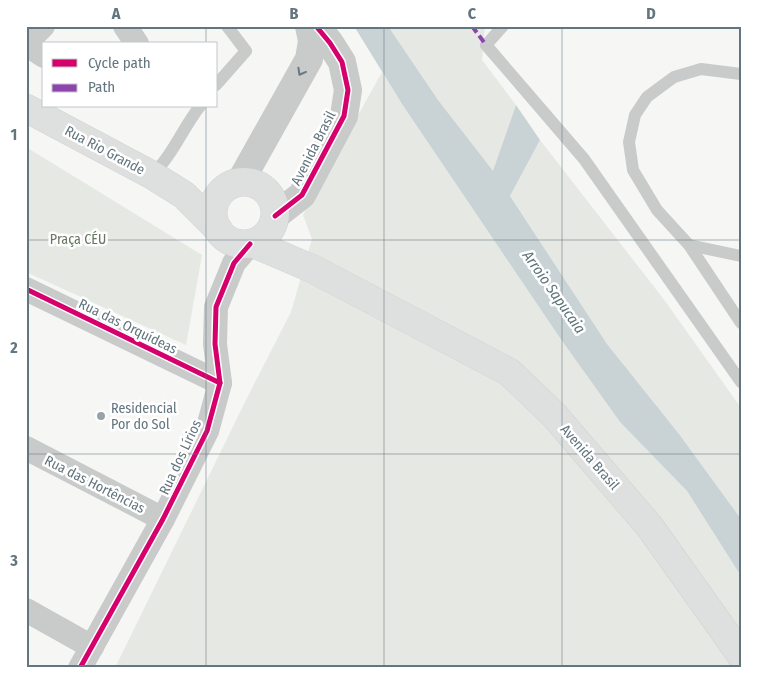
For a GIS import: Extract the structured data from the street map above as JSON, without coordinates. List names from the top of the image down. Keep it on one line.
{"streets":{"main road":["Avenida Brasil","Rua Rio Grande"],"street":["Rua das Orquídeas","Rua dos Lírios","Rua das Hortências"]},"crossings":[["Avenida Brasil","Rua Rio Grande"],["Avenida Brasil","Rua dos Lírios"],["Rua Rio Grande","Rua dos Lírios"],["Rua das Orquídeas","Rua dos Lírios"],["Rua dos Lírios","Rua das Hortências"]],"water":["Arroio Sapucaia"],"parks":["Praça CÉU"],"places":["Residencial Por do Sol"],"legend":["Cycle path","Path"],"grid":{"columns":["A","B","C","D"],"rows":["1","2","3"]}}
